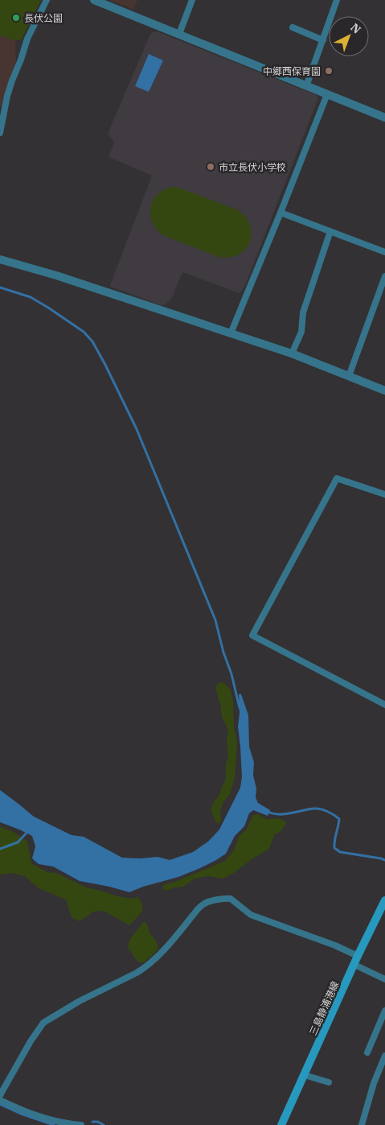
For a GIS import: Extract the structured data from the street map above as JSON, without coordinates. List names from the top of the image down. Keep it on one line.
{"streets":{"main road":["三島静浦港線"]},"places":["長伏公園","中郷西保育園","市立長伏小学校"],"north":"top right"}
